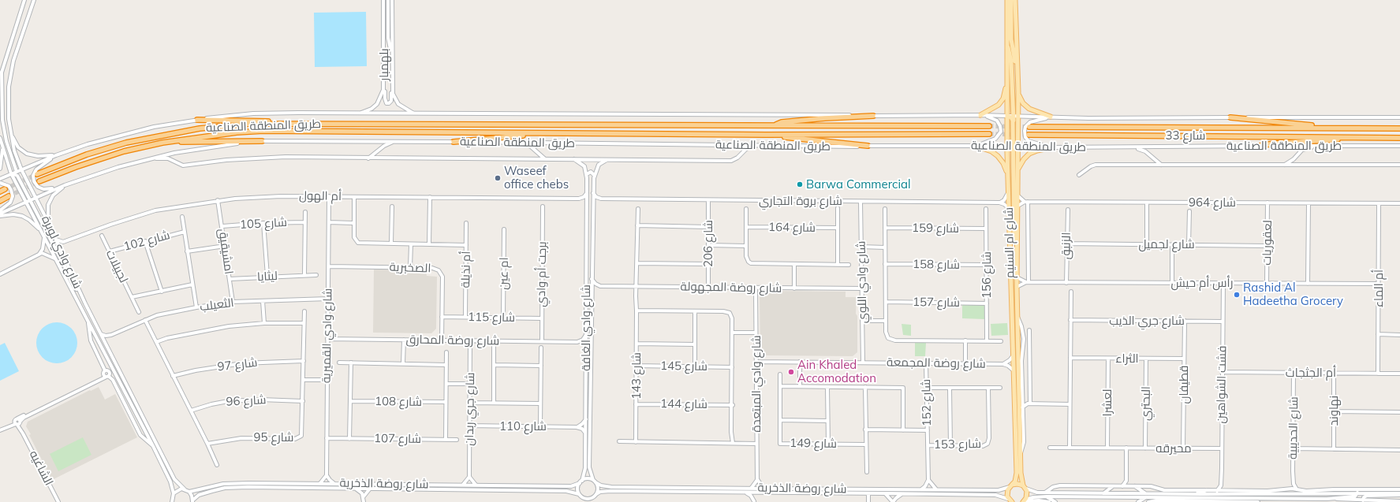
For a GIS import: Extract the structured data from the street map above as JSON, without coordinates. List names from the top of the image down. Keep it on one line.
{"streets":{"highway":["طريق المنطقة الصناعية","شارع 33"],"main road":["شارع ام السنيم"],"street":["بلهمبار","أم الهول","شارع بروة التجاري","شارع 964","شارع 105","شارع 164","شارع 159","شارع 102","لعقوريات","شارع 206","شارع لجميل","الزنبق","امشيقيق","شارع وادي لوبرة","شارع 158","لجبيلات","الصخبرية","أم نذيلة","ام عين","برجت أم وادي","شارع 156","ليثايا","شارع وادي اللوي","رأس أم حيش","شارع روضة المجهولة","أم الماء","شارع 157","الثعيلب","شارع 115","شارع جري الذيب","شارع وادي الغافة","شارع وادي القميرية","شارع روضة المحارق","الثراء","شارع روضة المجمعة","شارع 97","شارع 145","أم الجثجاث","شارع 143","شارع وادي المبتعدة","قطيفان","فشت الشواهين","شارع 96","شارع 108","شارع 152","لعشرا","البحتري","شارع 144","شارع جري ربدان","نهاوند","شارع 110","شارع الحديبية","شارع 95","شارع 107","شارع 149","شارع 153","محيرقه","الشاغيه","شارع روضة الذخرية"]},"crossings":[["بلهمبار","طريق المنطقة الصناعية"],["طريق المنطقة الصناعية","شارع 33"],["طريق المنطقة الصناعية","شارع ام السنيم"],["طريق المنطقة الصناعية","شارع وادي لوبرة"],["طريق المنطقة الصناعية","شارع وادي الغافة"],["شارع 33","شارع ام السنيم"],["أم الهول","امشيقيق"],["أم الهول","شارع وادي لوبرة"],["أم الهول","شارع وادي القميرية"],["شارع بروة التجاري","شارع ام السنيم"],["شارع بروة التجاري","شارع 206"],["شارع بروة التجاري","شارع وادي اللوي"],["شارع 964","لعقوريات"],["شارع 964","أم الماء"],["شارع 105","امشيقيق"],["شارع 159","شارع 156"],["شارع 102","لجبيلات"],["شارع ام السنيم","رأس أم حيش"],["شارع ام السنيم","شارع روضة المجمعة"],["شارع ام السنيم","شارع روضة الذخرية"],["لعقوريات","شارع لجميل"],["لعقوريات","رأس أم حيش"],["شارع 206","شارع روضة المجهولة"],["شارع لجميل","الزنبق"],["الزنبق","رأس أم حيش"],["امشيقيق","ليثايا"],["امشيقيق","الثعيلب"],["شارع وادي لوبرة","الثعيلب"],["شارع وادي لوبرة","شارع روضة الذخرية"],["شارع 158","شارع 156"],["الصخبرية","شارع 115"],["الصخبرية","شارع وادي القميرية"],["الصخبرية","شارع روضة المحارق"],["أم نذيلة","شارع 115"],["ام عين","شارع 115"],["برجت أم وادي","شارع 115"],["برجت أم وادي","شارع روضة المحارق"],["شارع 156","شارع 157"],["شارع وادي اللوي","شارع روضة المجهولة"],["شارع وادي اللوي","شارع روضة المجمعة"],["رأس أم حيش","أم الماء"],["رأس أم حيش","فشت الشواهين"],["شارع روضة المجهولة","شارع 143"],["شارع روضة المجهولة","شارع وادي المبتعدة"],["أم الماء","أم الجثجاث"],["الثعيلب","شارع وادي القميرية"],["شارع جري الذيب","قطيفان"],["شارع جري الذيب","فشت الشواهين"],["شارع وادي الغافة","شارع روضة الذخرية"],["شارع وادي القميرية","شارع روضة المحارق"],["شارع وادي القميرية","شارع 107"],["شارع روضة المحارق","شارع جري ربدان"],["الثراء","قطيفان"],["الثراء","لعشرا"],["الثراء","البحتري"],["شارع روضة المجمعة","شارع وادي المبتعدة"],["شارع روضة المجمعة","شارع 152"],["شارع 97","شارع 95"],["شارع 145","شارع 143"],["أم الجثجاث","فشت الشواهين"],["أم الجثجاث","نهاوند"],["أم الجثجاث","شارع الحديبية"],["شارع 143","شارع 144"],["قطيفان","محيرقه"],["فشت الشواهين","محيرقه"],["شارع 96","شارع 95"],["شارع 152","شارع 153"],["لعشرا","محيرقه"],["البحتري","محيرقه"],["شارع جري ربدان","شارع 110"]],"places":["Waseef office chebs","Barwa Commercial","Rashid Al Hadeetha Grocery","Ain Khaled Accomodation"]}
